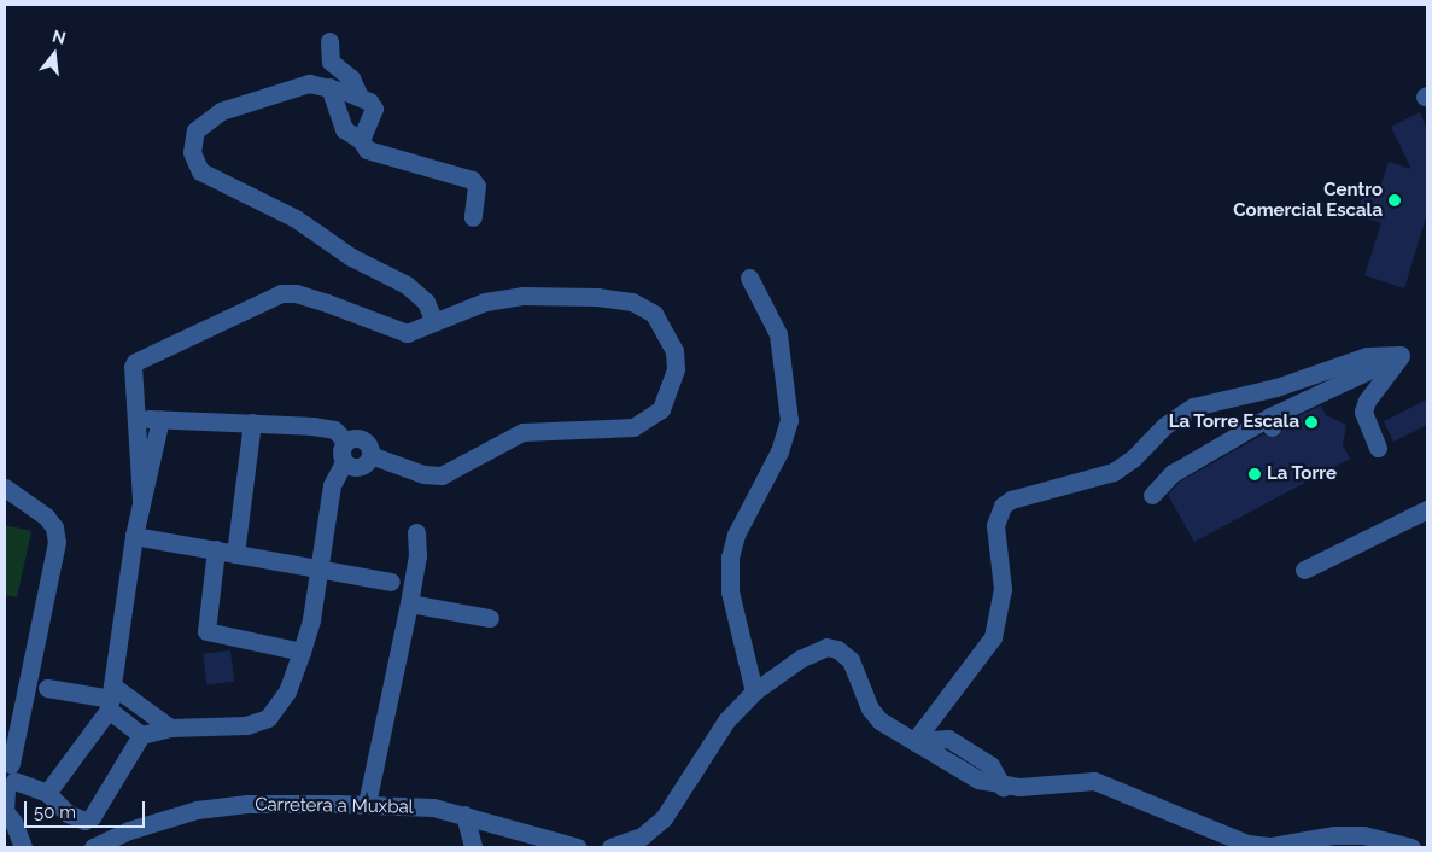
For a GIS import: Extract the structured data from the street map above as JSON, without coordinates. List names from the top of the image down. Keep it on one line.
{"streets":{"street":["Carretera a Muxbal"]},"places":["Centro Comercial Escala","La Torre Escala","La Torre"],"scale_bar":"50 m","north":"top"}
